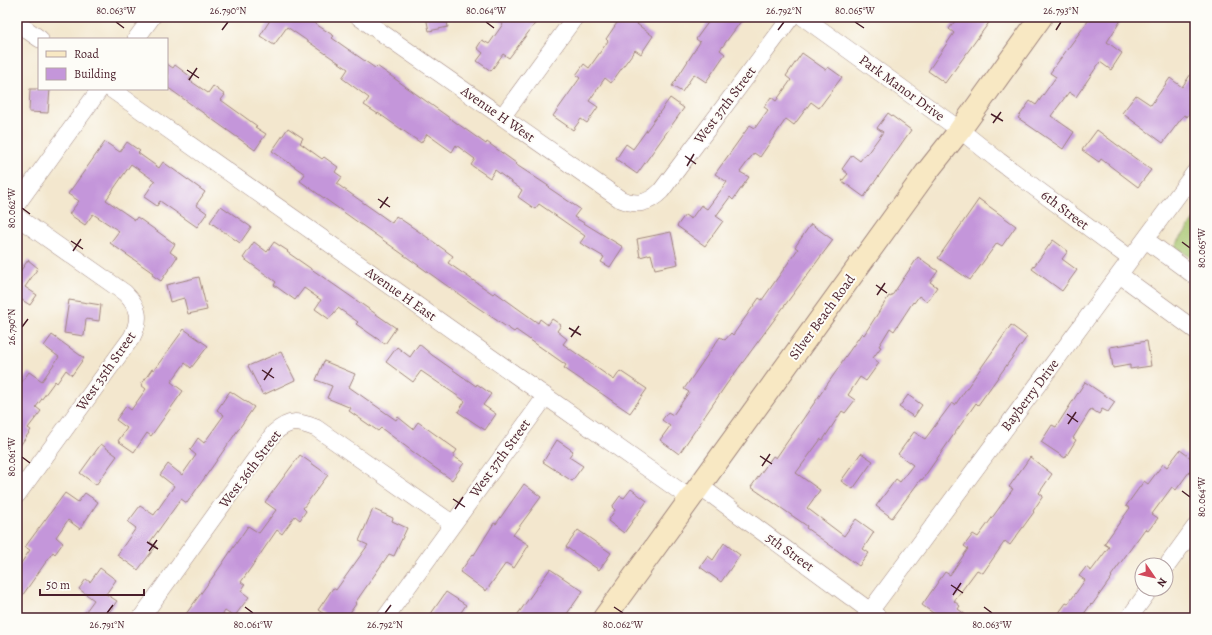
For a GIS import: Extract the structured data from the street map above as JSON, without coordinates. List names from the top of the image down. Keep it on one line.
{"streets":{"street":["Park Manor Drive","West 37th Street","Avenue H West","6th Street","Avenue H East","Silver Beach Road","West 35th Street","Bayberry Drive","West 36th Street","5th Street"]},"crossings":[["Park Manor Drive","6th Street"],["Park Manor Drive","Silver Beach Road"],["West 37th Street","Avenue H West"],["West 37th Street","Avenue H East"],["West 37th Street","West 36th Street"],["6th Street","Bayberry Drive"],["Avenue H East","Silver Beach Road"],["Avenue H East","5th Street"],["Silver Beach Road","5th Street"],["Bayberry Drive","5th Street"]],"legend":["Road","Building"],"scale_bar":"50 m","north":"bottom right","coordinates":["80.063°W","26.790°N","80.064°W","26.792°N","80.065°W","26.793°N","80.062°W","80.061°W","26.791°N"]}
